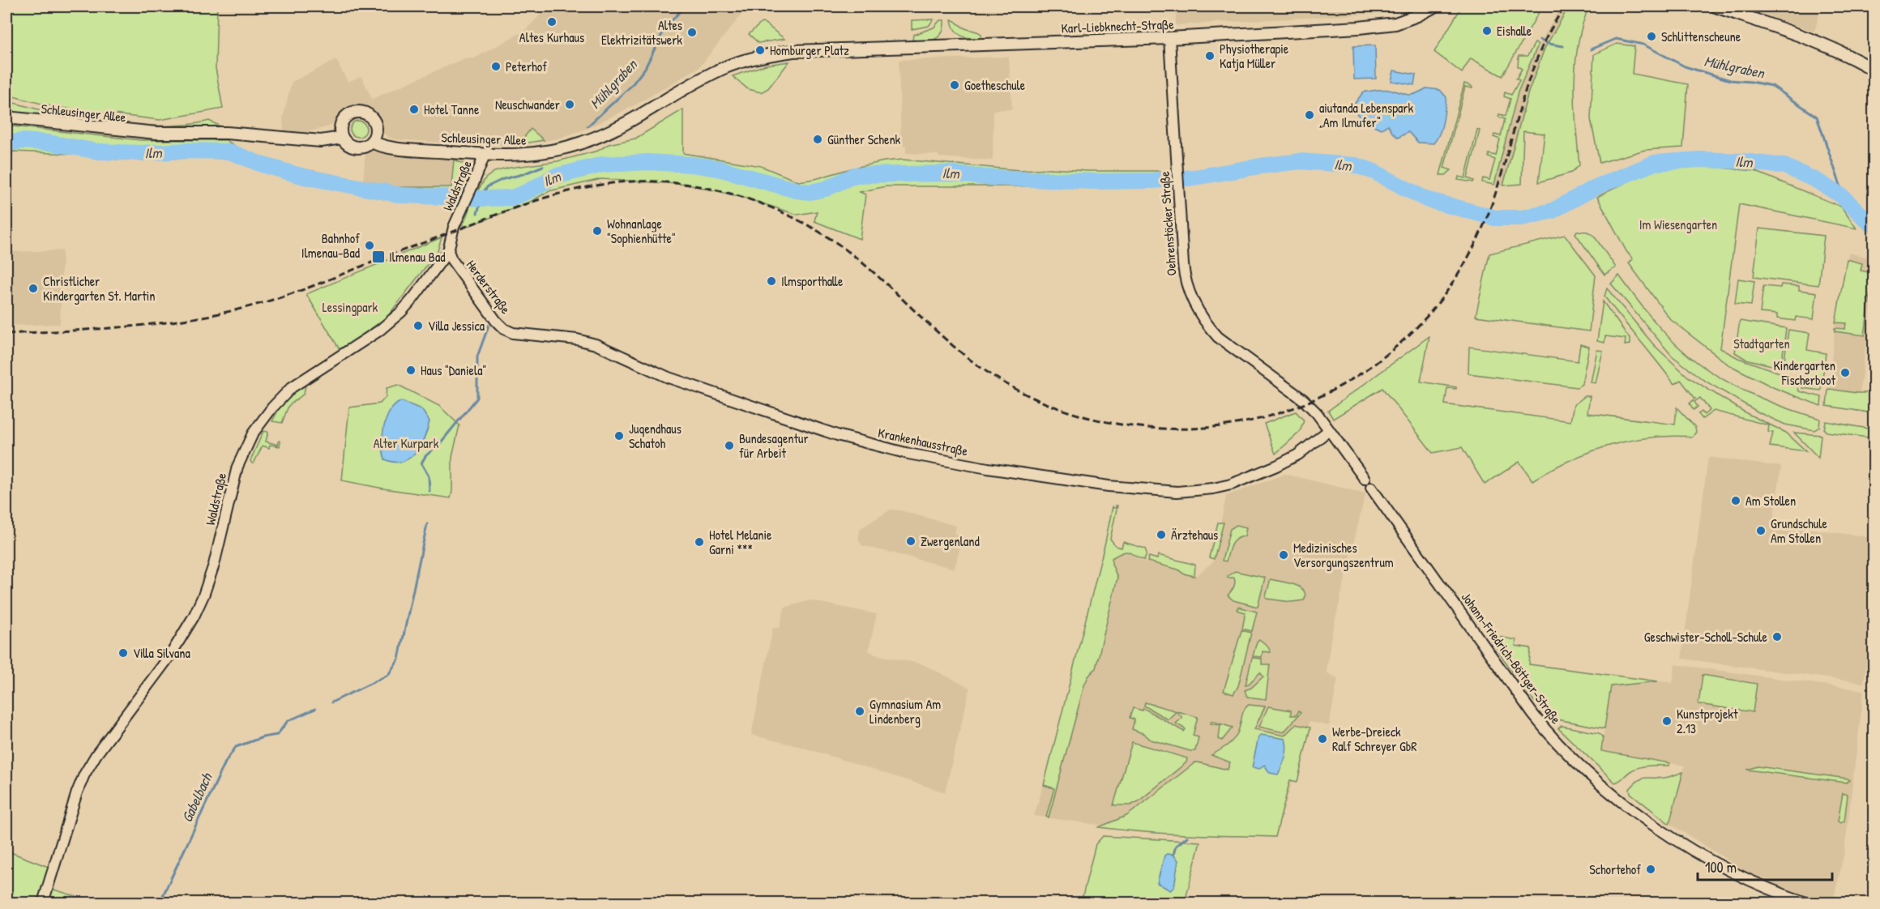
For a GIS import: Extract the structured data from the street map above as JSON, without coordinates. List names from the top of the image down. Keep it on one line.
{"streets":{"main road":["Karl-Liebknecht-Straße","Schleusinger Allee"],"street":["Waldstraße","Oehrenstöcker Straße","Herderstraße","Krankenhausstraße","Johann-Friedrich-Böttger-Straße"]},"crossings":[["Karl-Liebknecht-Straße","Schleusinger Allee"],["Karl-Liebknecht-Straße","Oehrenstöcker Straße"],["Schleusinger Allee","Waldstraße"],["Waldstraße","Herderstraße"],["Oehrenstöcker Straße","Krankenhausstraße"],["Oehrenstöcker Straße","Johann-Friedrich-Böttger-Straße"],["Herderstraße","Krankenhausstraße"]],"water":["Mühlgraben","Ilm","Gabelbach"],"parks":["Im Wiesengarten","Lessingpark","Stadtgarten","Alter Kurpark"],"places":{"other":["Altes Kurhaus","Eishalle","Altes Elektrizitätswerk","Schlittenscheune","Homburger Platz","Physiotherapie Katja Müller","Peterhof","Goetheschule","Neuschwander","Hotel Tanne","aiutanda Lebenspark „Am Ilmufer“","Günther Schenk","Wohnanlage \"Sophienhütte\"","Bahnhof Ilmenau-Bad","Ilmsporthalle","Christlicher Kindergarten St. Martin","Villa Jessica","Haus \"Daniela\"","Kindergarten Fischerboot","Jugendhaus Schatoh","Bundesagentur für Arbeit","Am Stollen","Grundschule Am Stollen","Ärztehaus","Zwergenland","Hotel Melanie Garni ***","Medizinisches Versorgungszentrum","Geschwister-Scholl-Schule","Villa Silvana","Gymnasium Am Lindenberg","Kunstprojekt 2.13","Werbe-Dreieck Ralf Schreyer GbR","Schortehof"],"transit":["Ilmenau Bad"]},"scale_bar":"100 m"}
